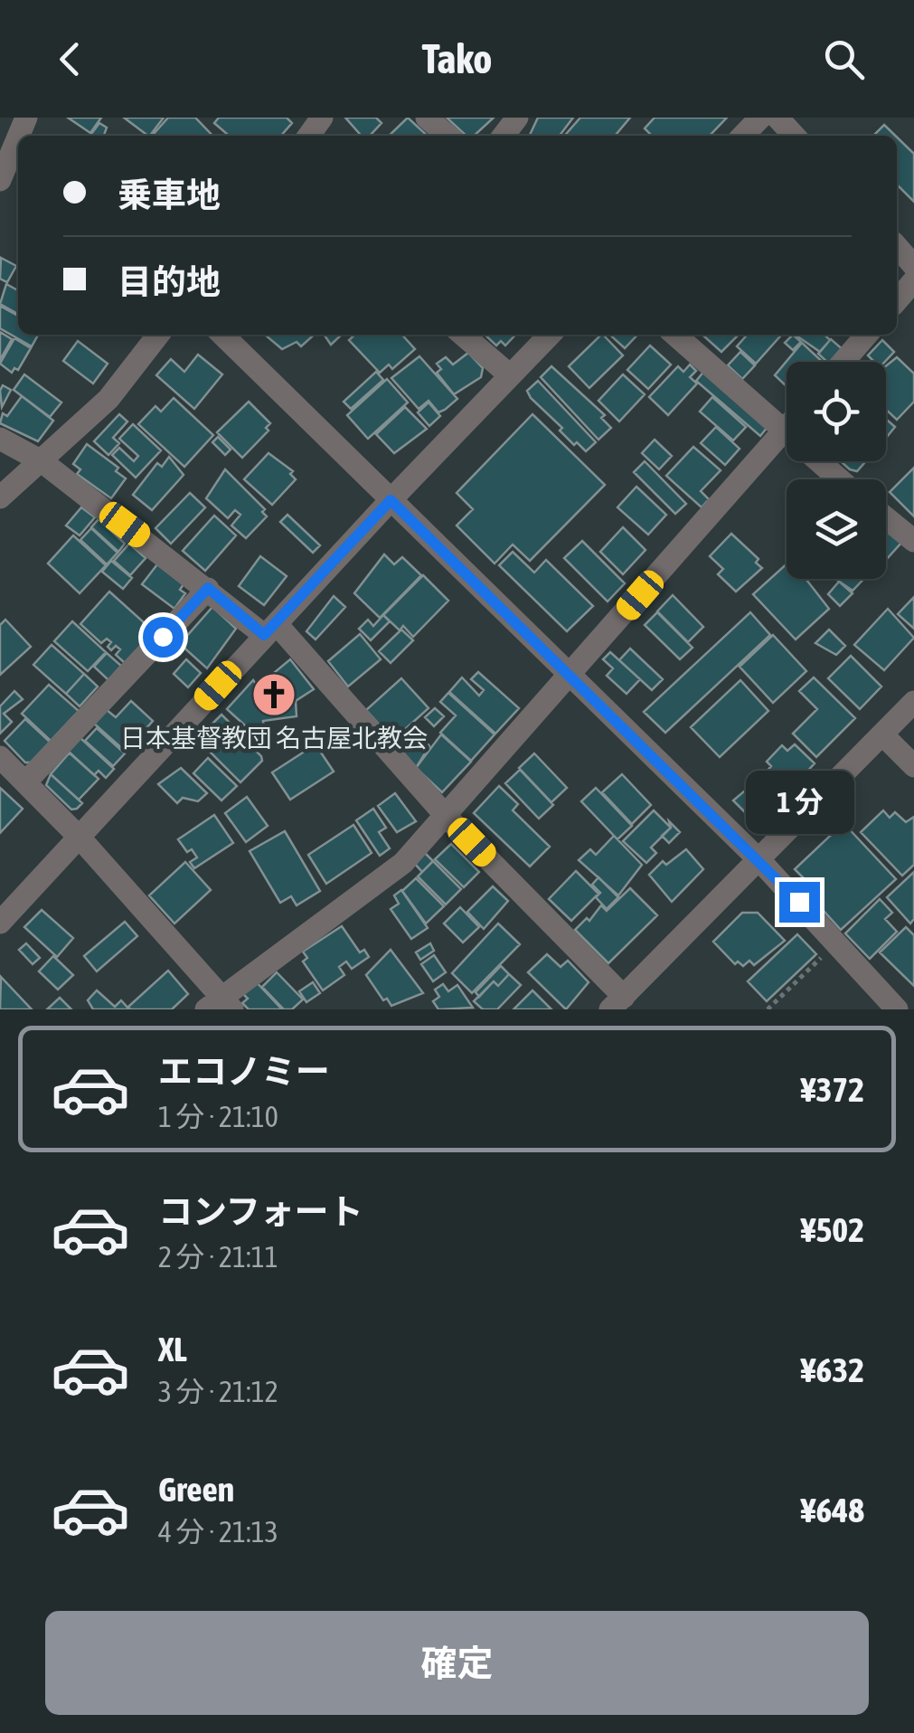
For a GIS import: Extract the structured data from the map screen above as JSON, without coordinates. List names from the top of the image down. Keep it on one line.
{"places":{"church":["日本基督教団 名古屋北教会"]},"page":{"header":"Tako","banner":["乗車地","目的地"],"bubble":"1 分","list":[{"name":"エコノミー","note":"1 分 · 21:10","value":"¥372"},{"name":"コンフォート","note":"2 分 · 21:11","value":"¥502"},{"name":"XL","note":"3 分 · 21:12","value":"¥632"},{"name":"Green","note":"4 分 · 21:13","value":"¥648"}],"buttons":"確定"}}
